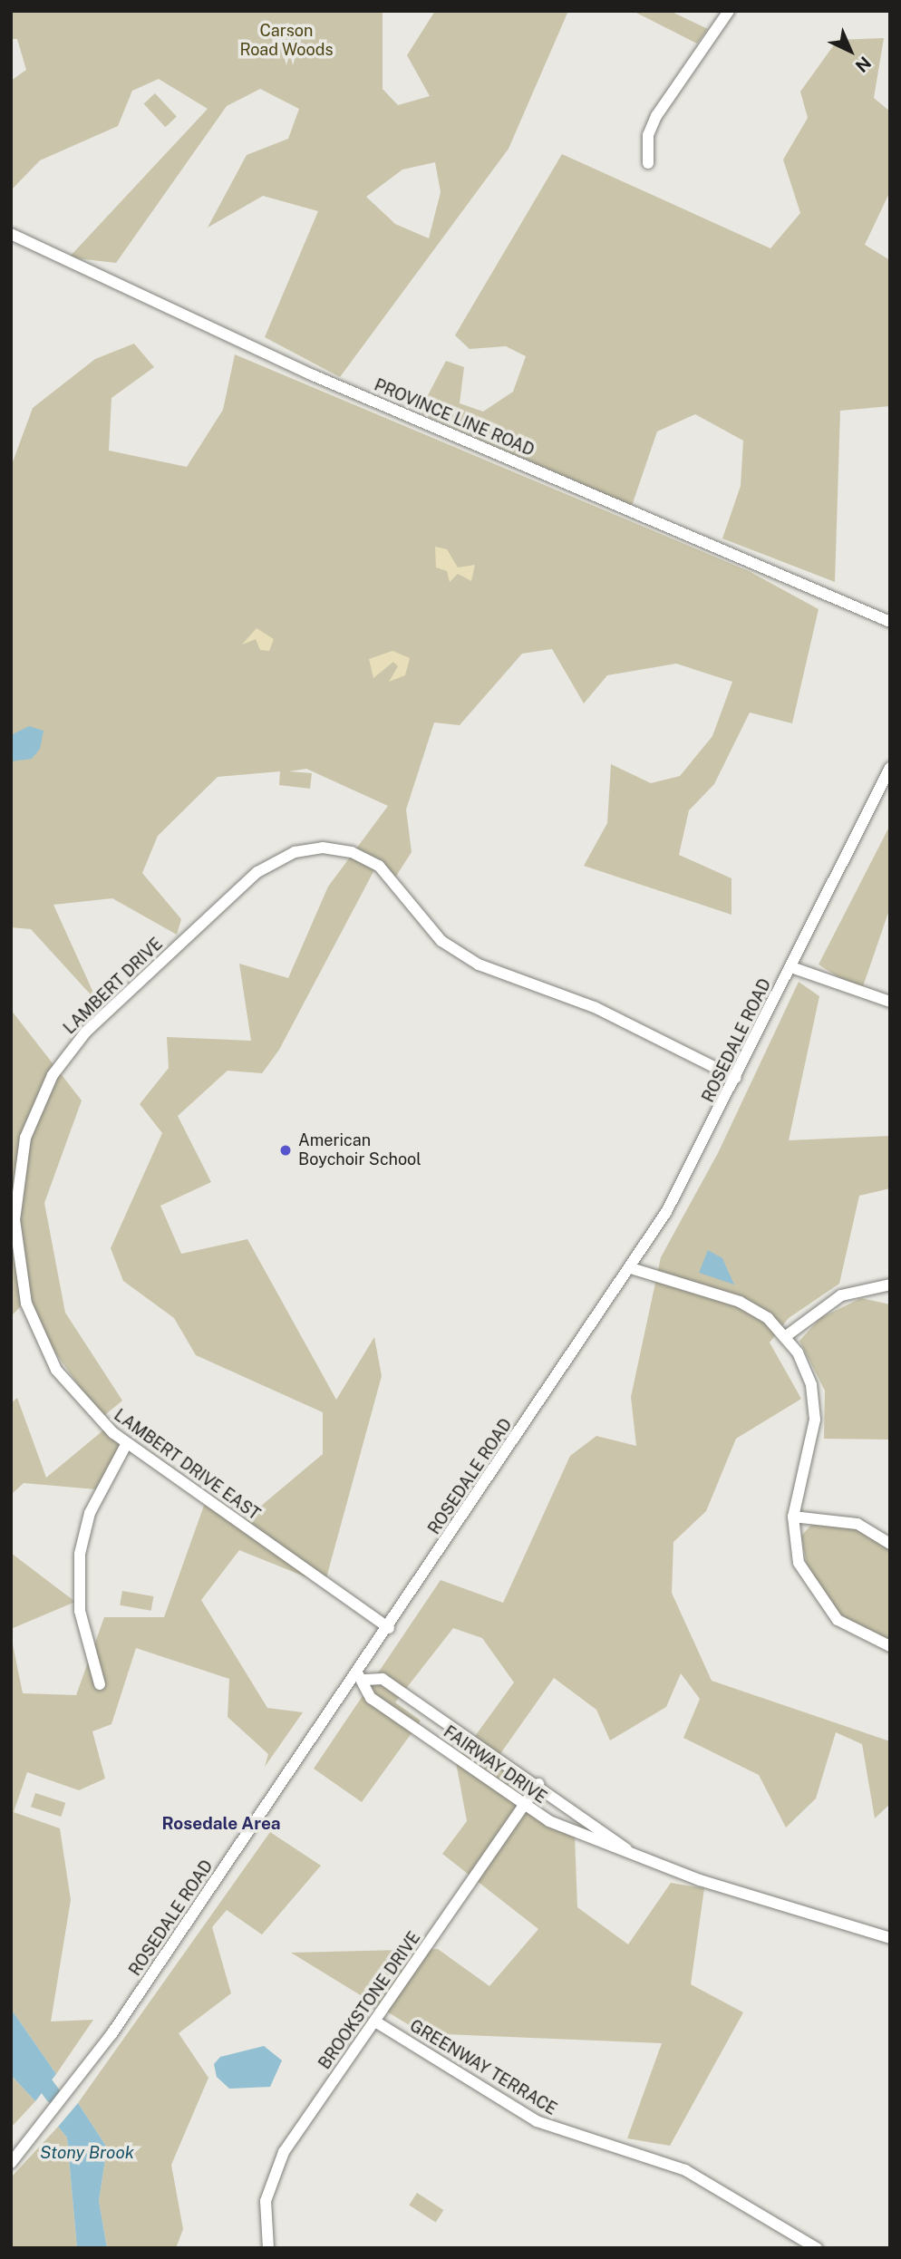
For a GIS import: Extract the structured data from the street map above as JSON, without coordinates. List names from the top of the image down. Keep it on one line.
{"streets":{"street":["PROVINCE LINE ROAD","LAMBERT DRIVE","ROSEDALE ROAD","LAMBERT DRIVE EAST","FAIRWAY DRIVE","BROOKSTONE DRIVE","GREENWAY TERRACE"]},"crossings":[["LAMBERT DRIVE","ROSEDALE ROAD"],["LAMBERT DRIVE","LAMBERT DRIVE EAST"],["ROSEDALE ROAD","LAMBERT DRIVE EAST"],["ROSEDALE ROAD","FAIRWAY DRIVE"],["FAIRWAY DRIVE","BROOKSTONE DRIVE"],["BROOKSTONE DRIVE","GREENWAY TERRACE"]],"districts":["Rosedale Area"],"water":["Stony Brook"],"parks":["Carson Road Woods"],"places":["American Boychoir School"],"north":"bottom right"}
